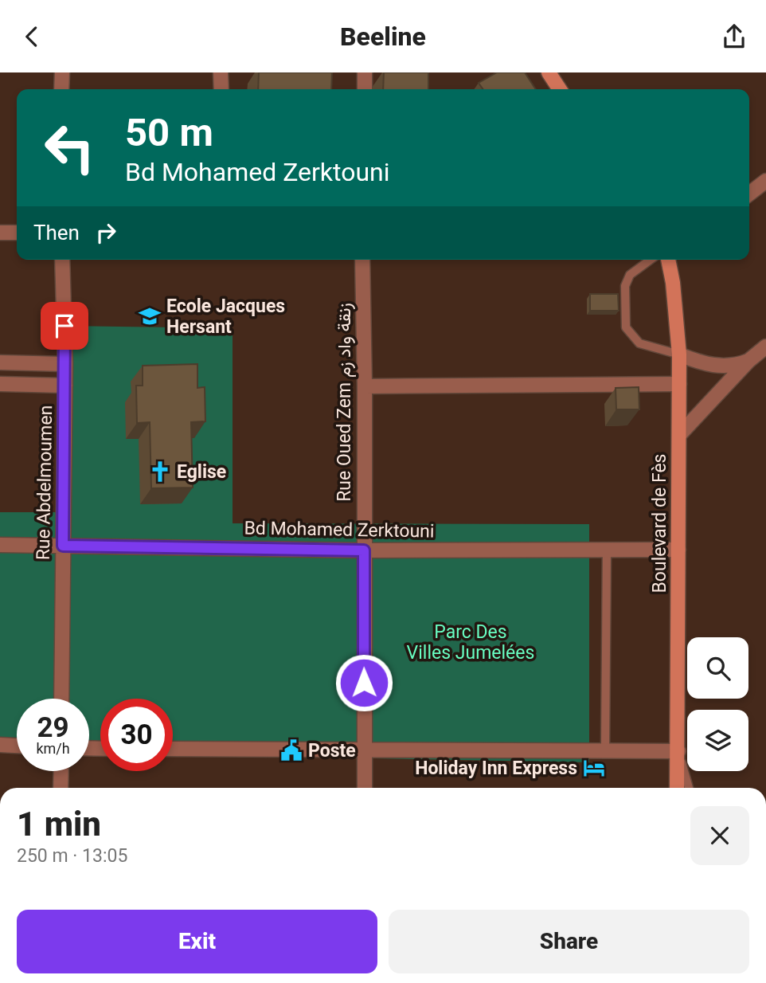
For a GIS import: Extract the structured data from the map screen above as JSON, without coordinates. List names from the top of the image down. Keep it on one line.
{"streets":{"street":["Rue Oued Zem زنقة واد زم","Rue Abdelmoumen","Boulevard de Fès","Bd Mohamed Zerktouni"]},"crossings":[["Rue Oued Zem زنقة واد زم","Bd Mohamed Zerktouni"],["Rue Abdelmoumen","Bd Mohamed Zerktouni"],["Boulevard de Fès","Bd Mohamed Zerktouni"]],"parks":["Parc Des Villes Jumelées"],"places":{"school or university":["Ecole Jacques Hersant"],"church":["Eglise"],"public building":["Poste"],"hotel":["Holiday Inn Express"]},"page":{"header":"Beeline","turn":["50 m","Bd Mohamed Zerktouni"],"then":"Then","speed":"29 km/h","limit":"30","heading":["1 min","250 m · 13:05"],"buttons":["Exit","Share"]}}
